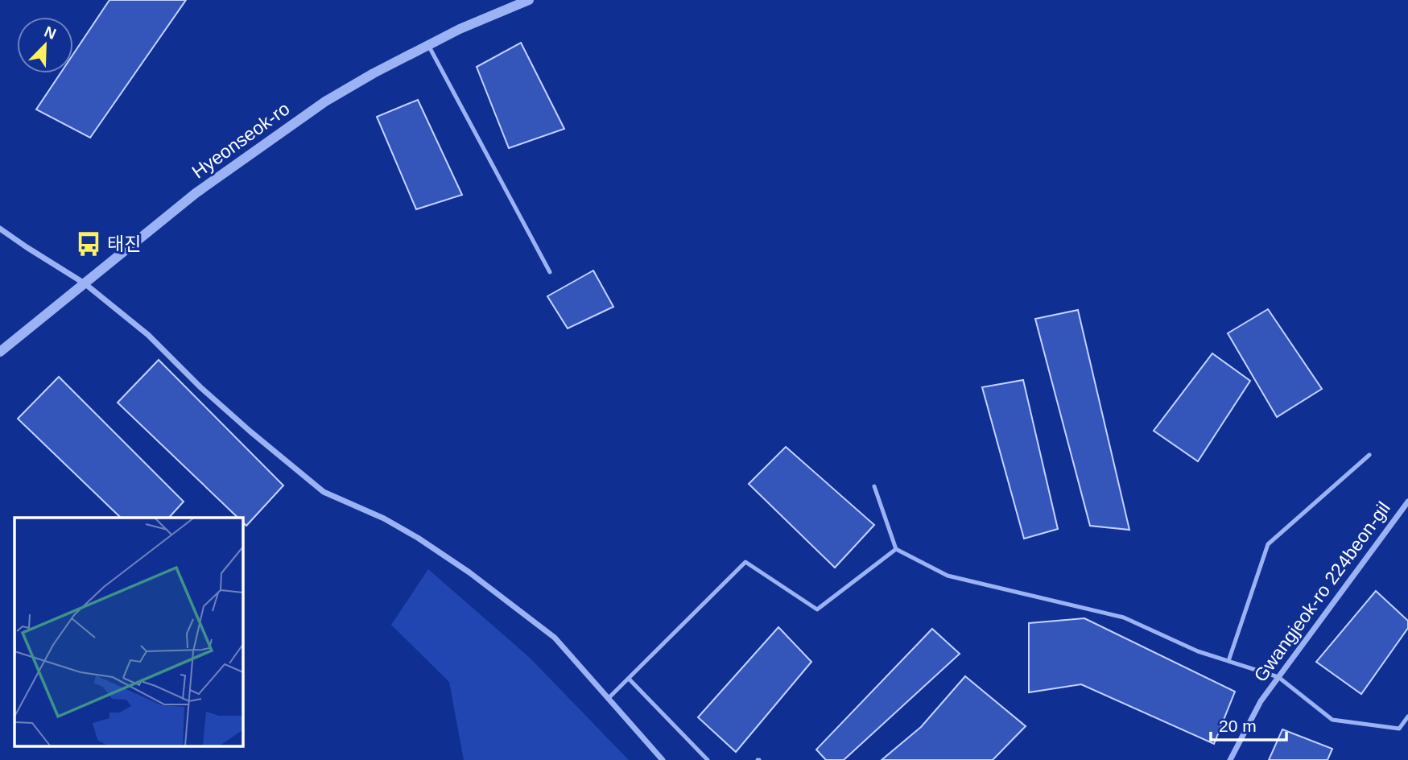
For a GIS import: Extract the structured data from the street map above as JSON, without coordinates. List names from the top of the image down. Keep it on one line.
{"streets":{"street":["Hyeonseok-ro","Gwangjeok-ro 224beon-gil"]},"places":{"bus stop":["태진"]},"scale_bar":"20 m","north":"top right"}
